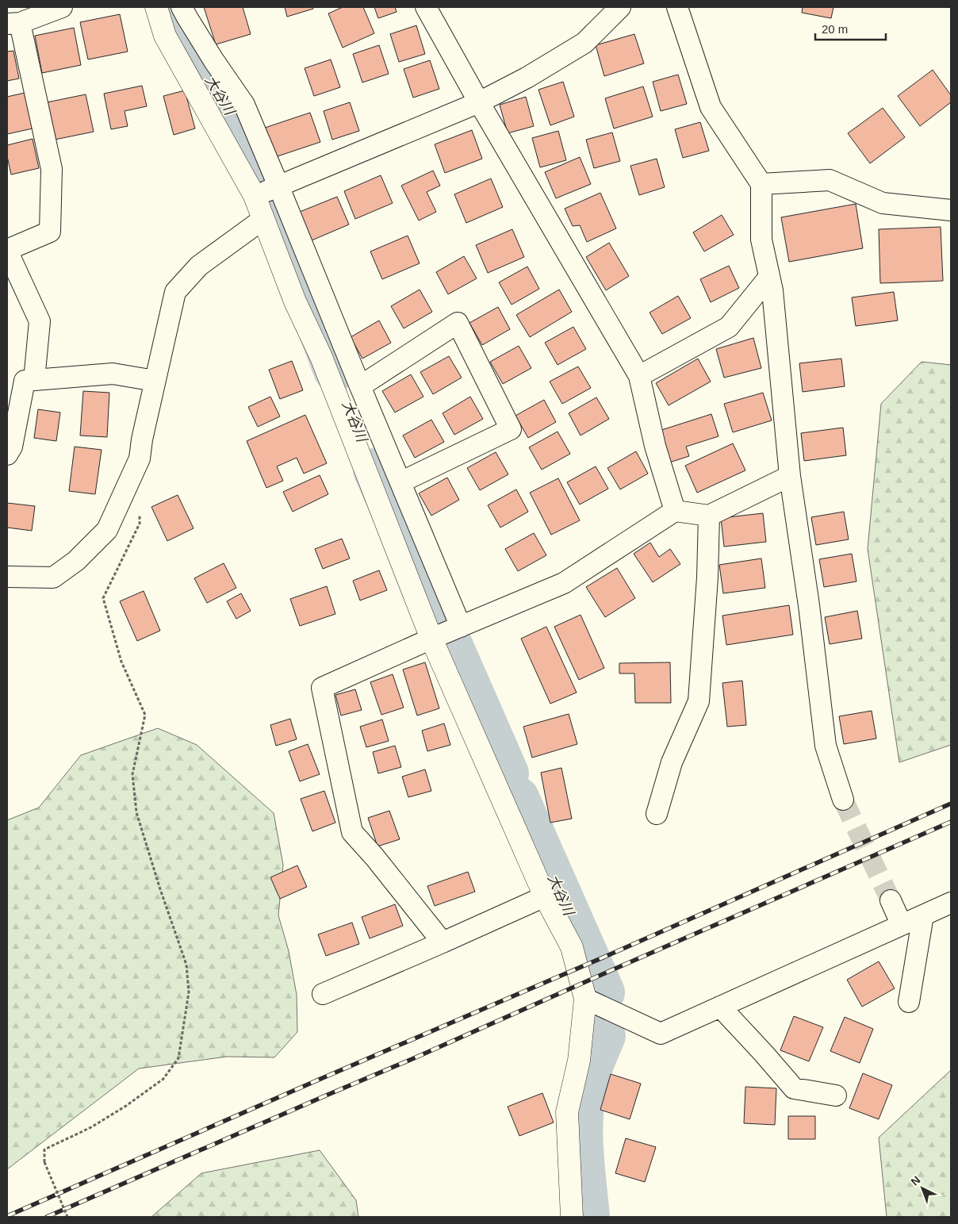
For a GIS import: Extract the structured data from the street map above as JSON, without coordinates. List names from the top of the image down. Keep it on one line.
{"water":["大谷川"],"scale_bar":"20 m","north":"top left"}
